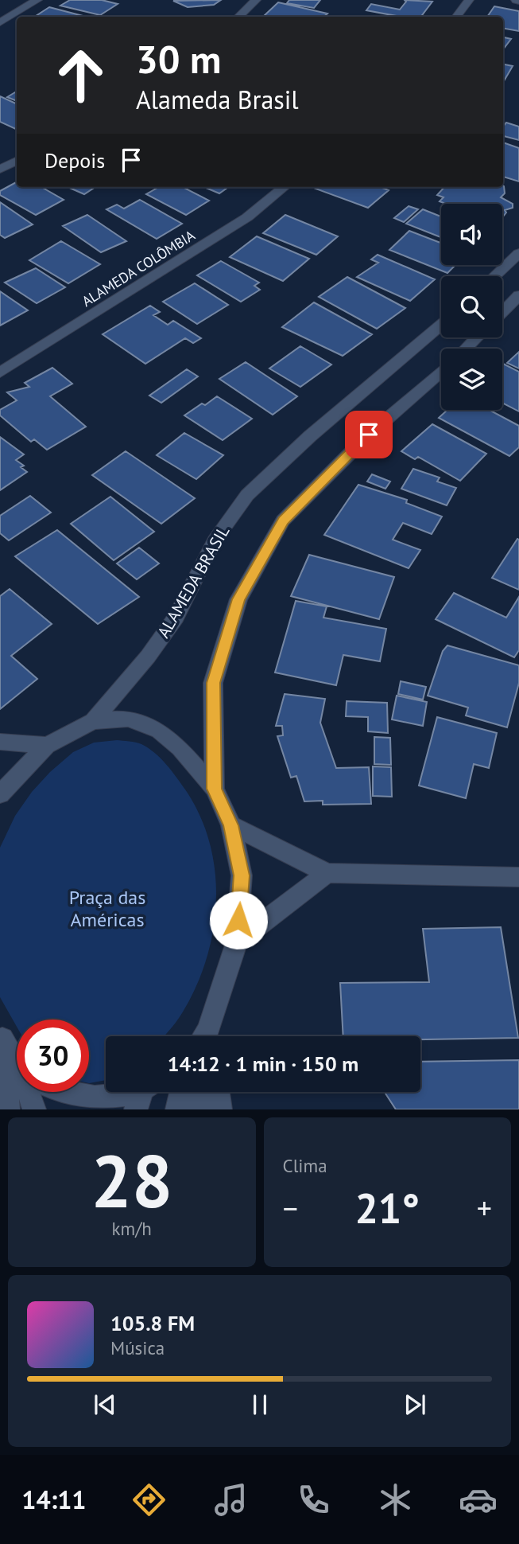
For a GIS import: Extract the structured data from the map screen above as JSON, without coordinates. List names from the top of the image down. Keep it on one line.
{"streets":{"street":["ALAMEDA COLÔMBIA","ALAMEDA BRASIL"]},"parks":["Praça das Américas"],"page":{"turn":["30 m","Alameda Brasil"],"then":"Depois","limit":"30","trip":"14:12 · 1 min · 150 m","tile":[["28","km/h"],"Clima"],"heat":["−","21°","+"],"song":["105.8 FM","Música"],"tabs":"14:11"}}
